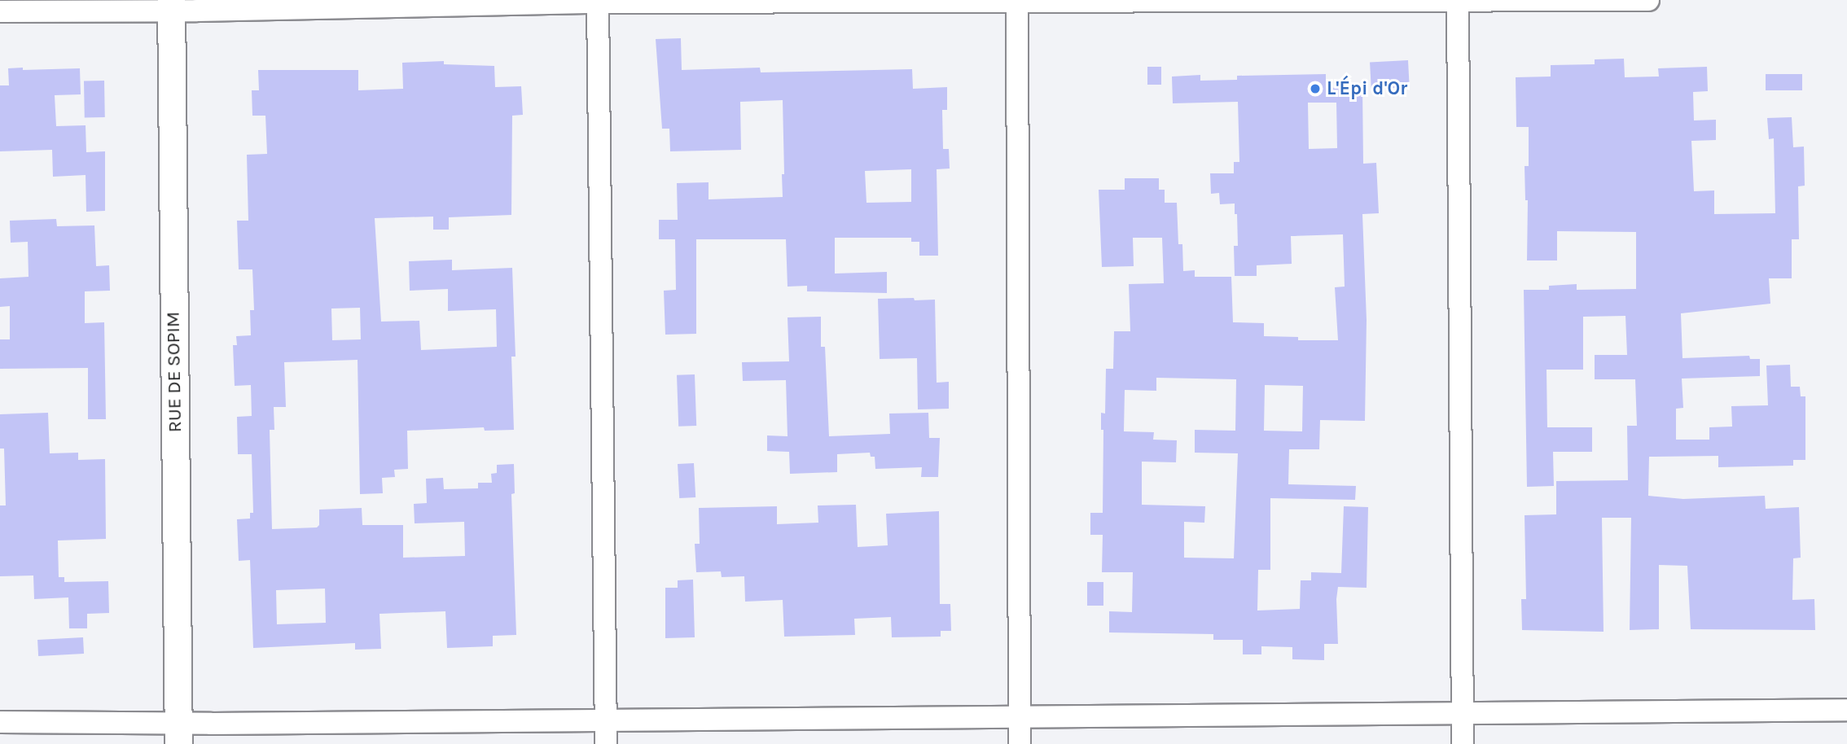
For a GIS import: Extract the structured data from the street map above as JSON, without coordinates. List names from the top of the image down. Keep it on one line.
{"streets":{"street":["RUE DE SOPIM"]},"places":["L'Épi d'Or"]}
